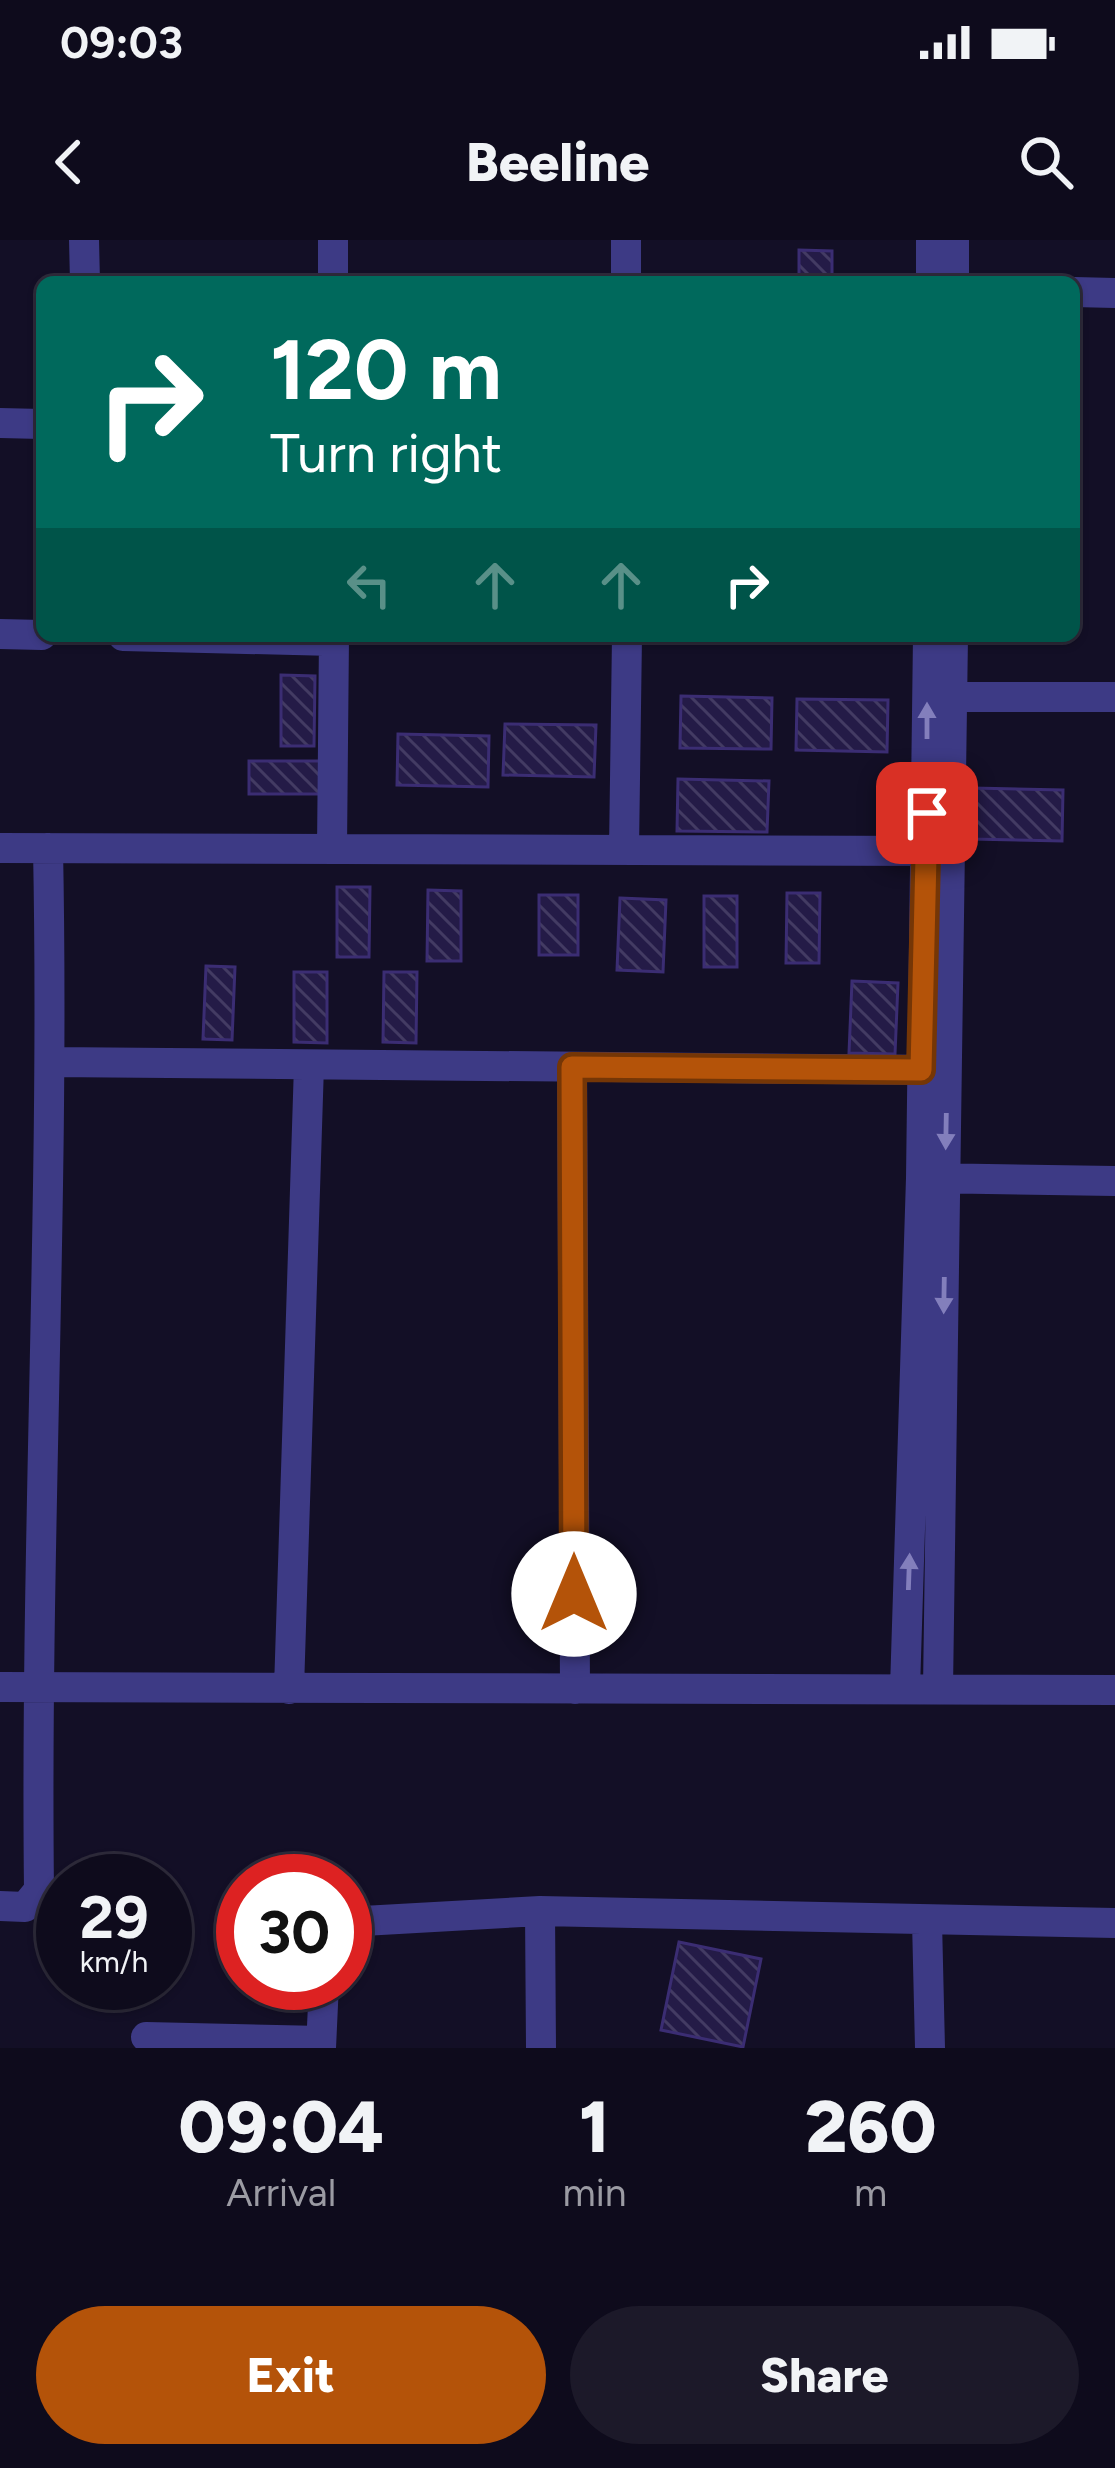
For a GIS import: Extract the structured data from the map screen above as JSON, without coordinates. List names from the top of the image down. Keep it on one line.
{"page":{"status":"09:03","header":"Beeline","turn":["120 m","Turn right"],"speed":"29 km/h","limit":"30","eta":["09:04","Arrival","1","min","260","m"],"buttons":["Exit","Share"]}}
